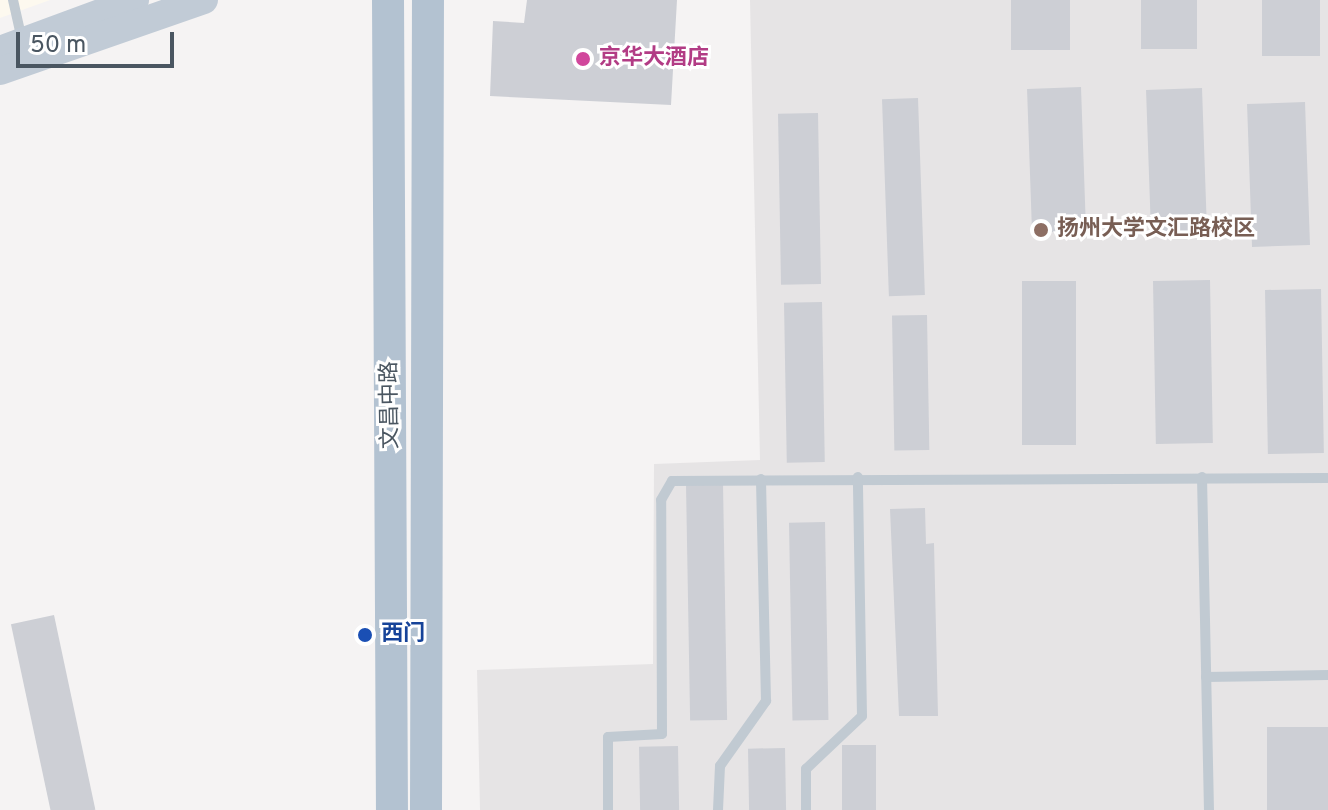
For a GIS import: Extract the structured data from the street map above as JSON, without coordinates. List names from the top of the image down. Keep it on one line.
{"streets":{"main road":["文昌中路"]},"places":["京华大酒店","扬州大学文汇路校区","西门"],"scale_bar":"50 m"}
